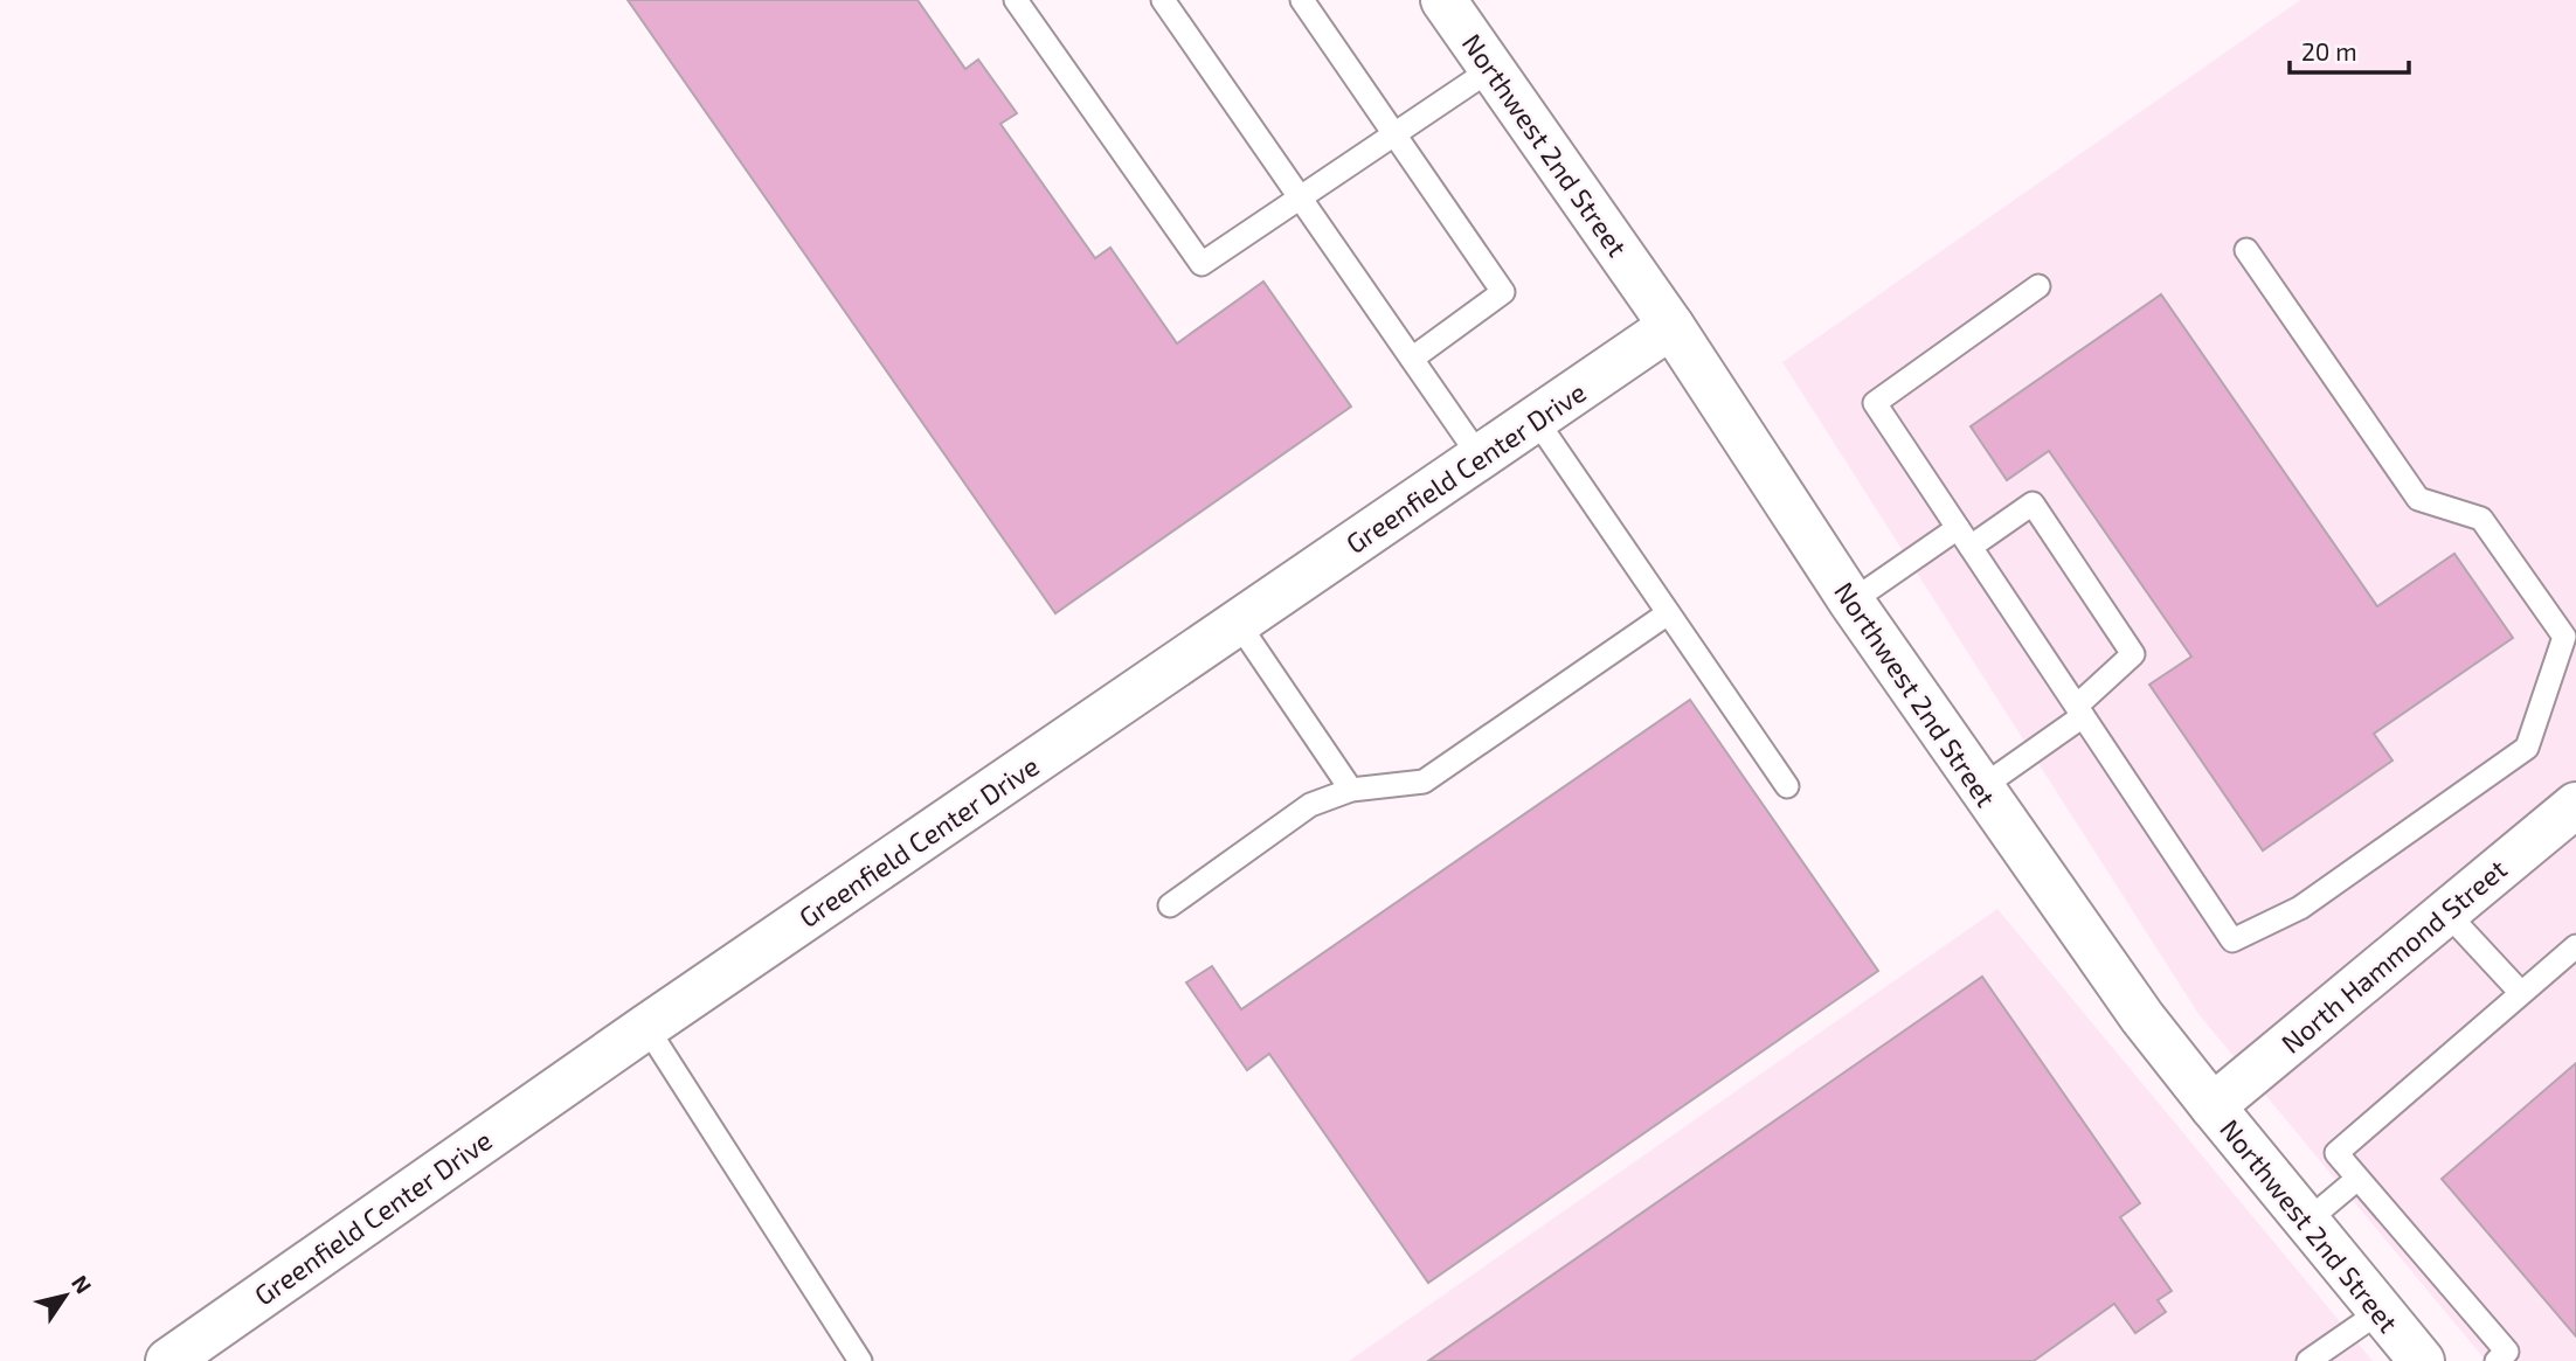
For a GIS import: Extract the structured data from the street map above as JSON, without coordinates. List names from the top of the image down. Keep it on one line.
{"streets":{"street":["Northwest 2nd Street","Greenfield Center Drive","North Hammond Street"]},"crossings":[["Northwest 2nd Street","Greenfield Center Drive"],["Northwest 2nd Street","North Hammond Street"]],"scale_bar":"20 m","north":"top right"}
